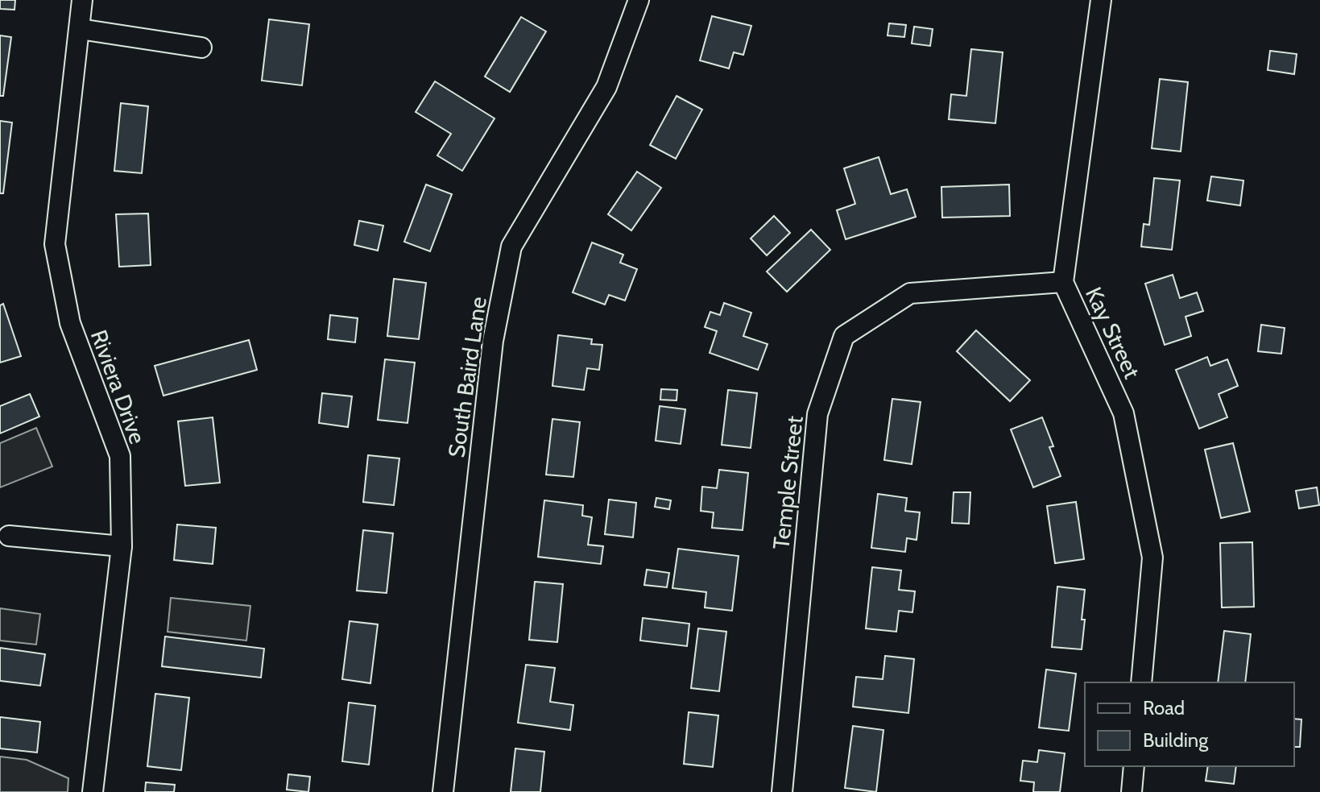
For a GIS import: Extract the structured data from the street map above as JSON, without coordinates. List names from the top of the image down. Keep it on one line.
{"streets":{"street":["Kay Street","South Baird Lane","Riviera Drive","Temple Street"]},"crossings":[["Kay Street","Temple Street"]],"legend":["Road","Building"]}
